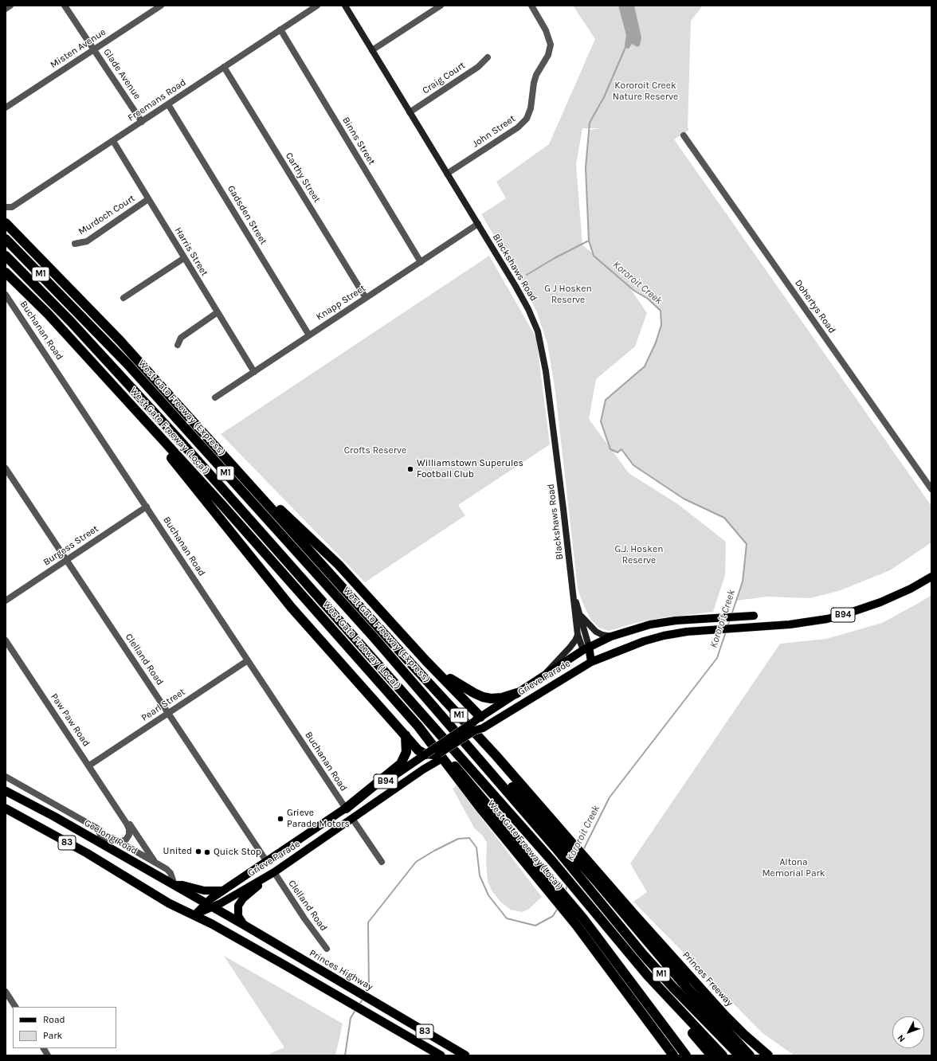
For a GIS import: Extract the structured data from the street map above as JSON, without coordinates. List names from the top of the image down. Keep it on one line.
{"streets":{"highway":["M1","West Gate Freeway (Express)","West Gate Freeway (Local)","Geelong Road","83","Princes Highway","Princes Freeway"],"main road":["Blackshaws Road","B94","Grieve Parade"],"street":["Misten Avenue","Glade Avenue","Craig Court","Freemans Road","John Street","Binns Street","Carthy Street","Murdoch Court","Gadsden Street","Harris Street","Knapp Street","Dohertys Road","Buchanan Road","Burgess Street","Clelland Road","Pearl Street","Paw Paw Road"]},"crossings":[["Misten Avenue","Glade Avenue"],["Glade Avenue","Freemans Road"],["Craig Court","Blackshaws Road"],["Freemans Road","Binns Street"],["Freemans Road","Carthy Street"],["Freemans Road","Gadsden Street"],["Freemans Road","Harris Street"],["John Street","Blackshaws Road"],["Binns Street","Knapp Street"],["Carthy Street","Knapp Street"],["Murdoch Court","Harris Street"],["Gadsden Street","Knapp Street"],["Harris Street","Knapp Street"],["Blackshaws Road","Knapp Street"],["Blackshaws Road","Grieve Parade"],["M1","West Gate Freeway (Express)"],["M1","Princes Freeway"],["Buchanan Road","Burgess Street"],["Buchanan Road","Grieve Parade"],["Buchanan Road","Pearl Street"],["Burgess Street","Clelland Road"],["Clelland Road","Grieve Parade"],["Clelland Road","Pearl Street"],["Grieve Parade","Geelong Road"],["Grieve Parade","Princes Highway"],["Pearl Street","Paw Paw Road"],["Geelong Road","Princes Highway"]],"water":["Kororoit Creek"],"parks":["Kororoit Creek Nature Reserve","G J Hosken Reserve","Crofts Reserve","G.J. Hosken Reserve","Altona Memorial Park"],"places":["Williamstown Superules Football Club","Grieve Parade Motors","United","Quick Stop"],"legend":["Road","Park"],"north":"bottom left"}
